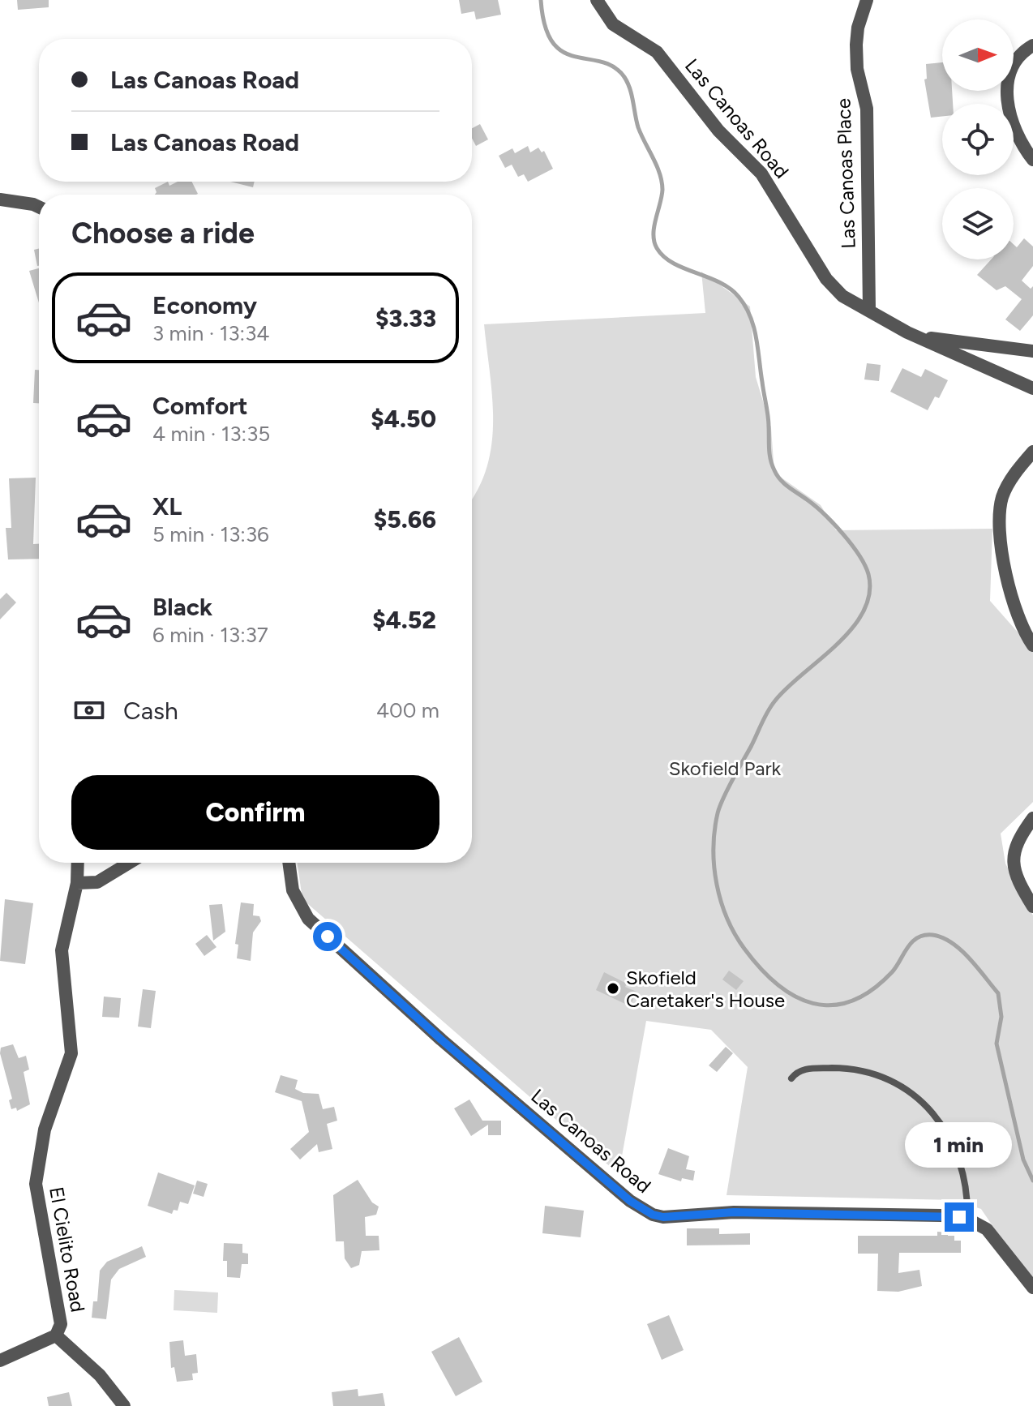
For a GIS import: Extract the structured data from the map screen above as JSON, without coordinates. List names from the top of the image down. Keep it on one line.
{"streets":{"street":["Las Canoas Road","Las Canoas Place","El Cielito Road"]},"crossings":[["Las Canoas Road","Las Canoas Place"]],"parks":["Skofield Park"],"places":["Skofield Caretaker's House"],"north":"right","page":{"banner":["Las Canoas Road","Las Canoas Road"],"heading":"Choose a ride","list":[{"name":"Economy","note":"3 min · 13:34","value":"$3.33"},{"name":"Comfort","note":"4 min · 13:35","value":"$4.50"},{"name":"XL","note":"5 min · 13:36","value":"$5.66"},{"name":"Black","note":"6 min · 13:37","value":"$4.52"}],"pay":["Cash","400 m"],"buttons":"Confirm","bubble":"1 min"}}
